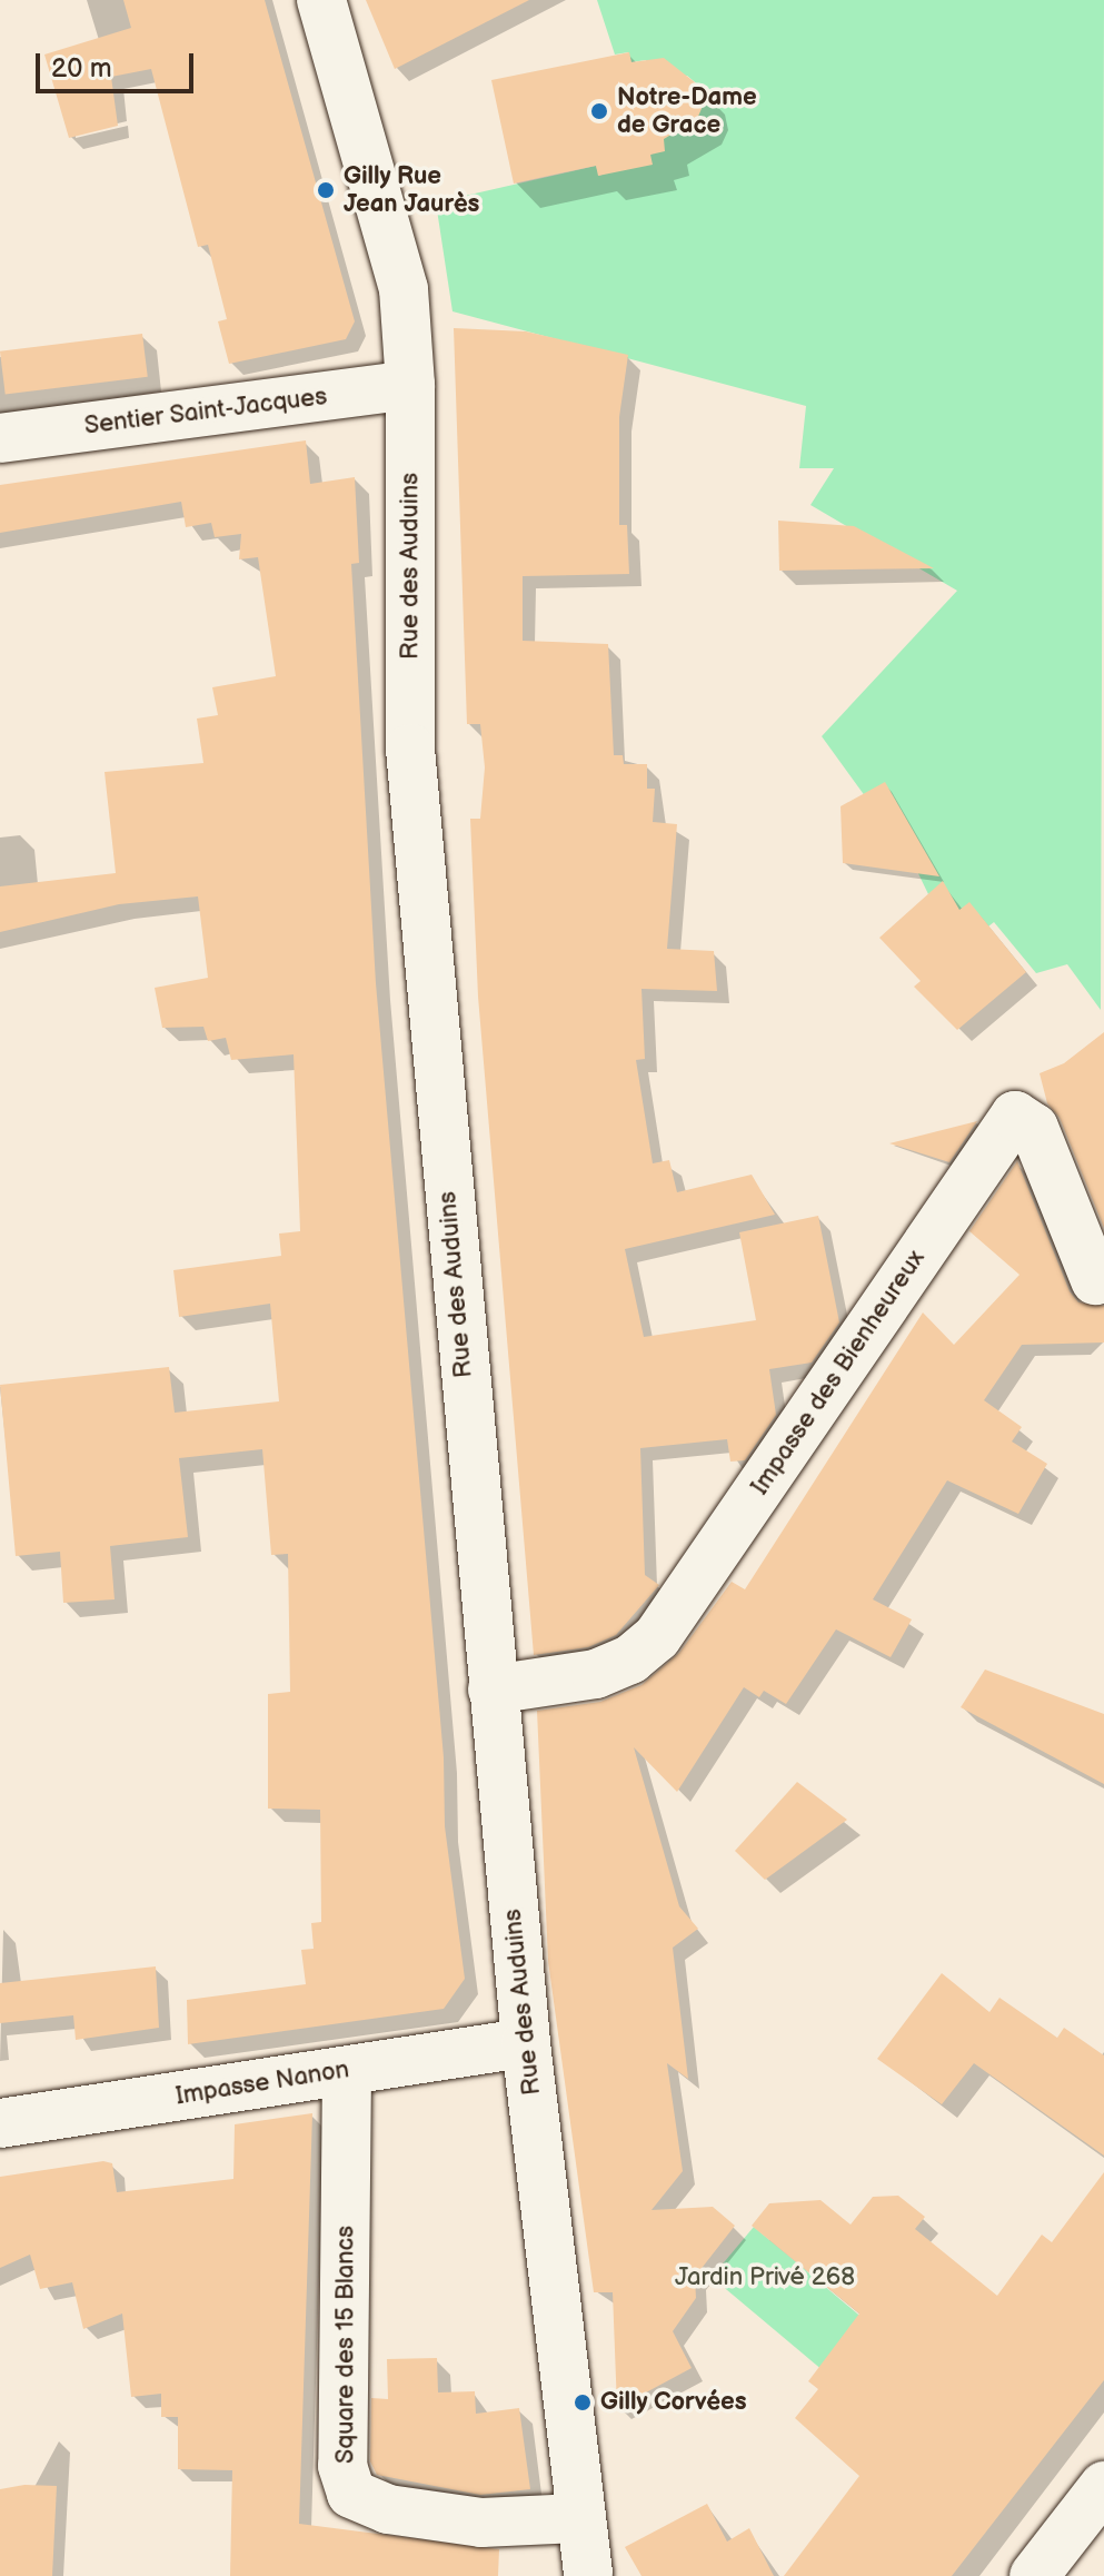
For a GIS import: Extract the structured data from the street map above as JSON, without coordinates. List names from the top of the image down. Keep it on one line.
{"streets":{"street":["Sentier Saint-Jacques","Rue des Auduins","Impasse des Bienheureux","Impasse Nanon","Square des 15 Blancs"]},"crossings":[["Sentier Saint-Jacques","Rue des Auduins"],["Rue des Auduins","Impasse des Bienheureux"],["Rue des Auduins","Impasse Nanon"],["Rue des Auduins","Square des 15 Blancs"],["Impasse Nanon","Square des 15 Blancs"]],"parks":["Jardin Privé 268"],"places":["Notre-Dame de Grace","Gilly Rue Jean Jaurès","Gilly Corvées"],"scale_bar":"20 m"}
